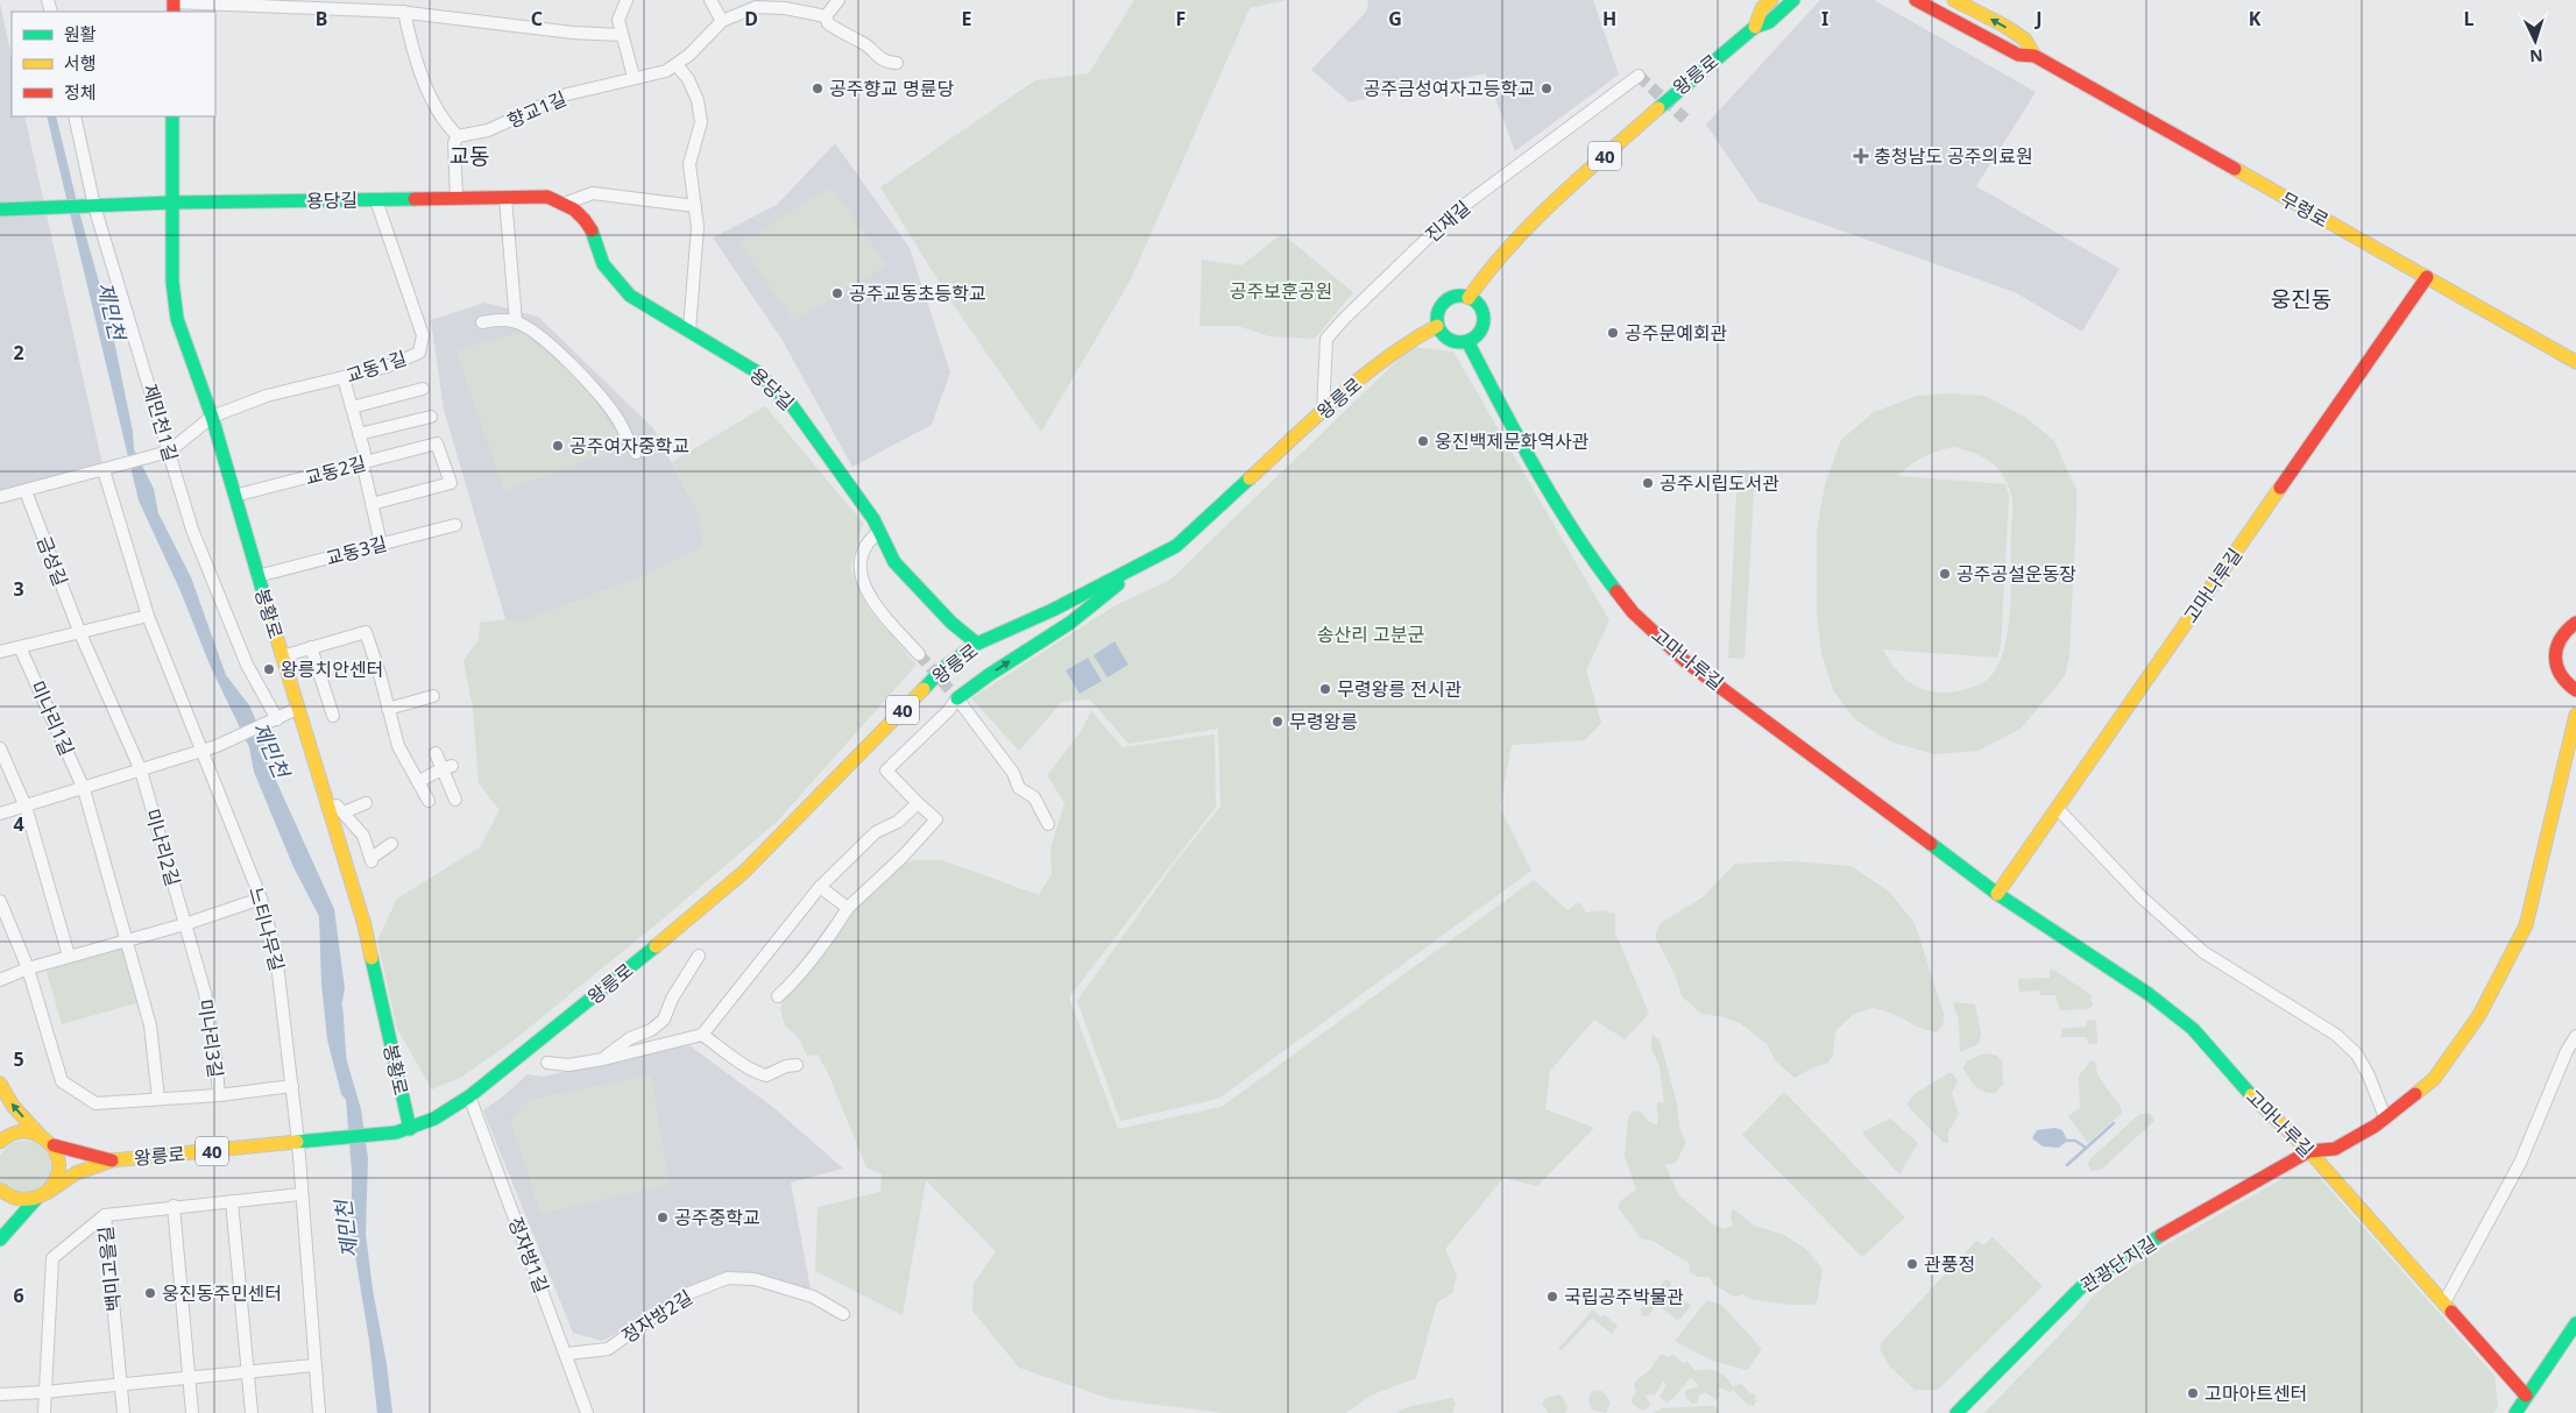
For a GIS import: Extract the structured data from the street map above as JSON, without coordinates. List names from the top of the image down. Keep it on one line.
{"streets":{"main road":["왕릉로","40","용당길","무령로","고마나루길","봉황로","관광단지길"],"street":["향교1길","진재길","교동1길","제민천1길","교동2길","교동3길","금성길","미나리1길","미나리2길","느티나무길","미나리3길","정자방1길","백미고을길","정자방2길"]},"crossings":[["왕릉로","40"],["왕릉로","용당길"],["왕릉로","진재길"],["왕릉로","고마나루길"],["왕릉로","봉황로"],["왕릉로","느티나무길"],["왕릉로","정자방1길"],["용당길","교동1길"],["용당길","제민천1길"],["용당길","봉황로"],["무령로","고마나루길"],["교동1길","봉황로"],["교동2길","봉황로"],["교동3길","봉황로"],["고마나루길","관광단지길"],["미나리2길","미나리3길"],["정자방1길","정자방2길"]],"districts":["교동","웅진동"],"water":["제민천"],"parks":["공주보훈공원","송산리 고분군"],"places":{"other":["공주향교 명륜당","공주금성여자고등학교","공주교동초등학교","공주문예회관","웅진백제문화역사관","공주여자중학교","공주시립도서관","공주공설운동장","왕릉치안센터","무령왕릉 전시관","무령왕릉","공주중학교","관풍정","웅진동주민센터","국립공주박물관","고마아트센터"],"health":["충청남도 공주의료원"]},"legend":["원활","서행","정체"],"north":"bottom","grid":{"columns":["B","C","D","E","F","G","H","I","J","K","L"],"rows":["2","3","4","5","6"]}}
